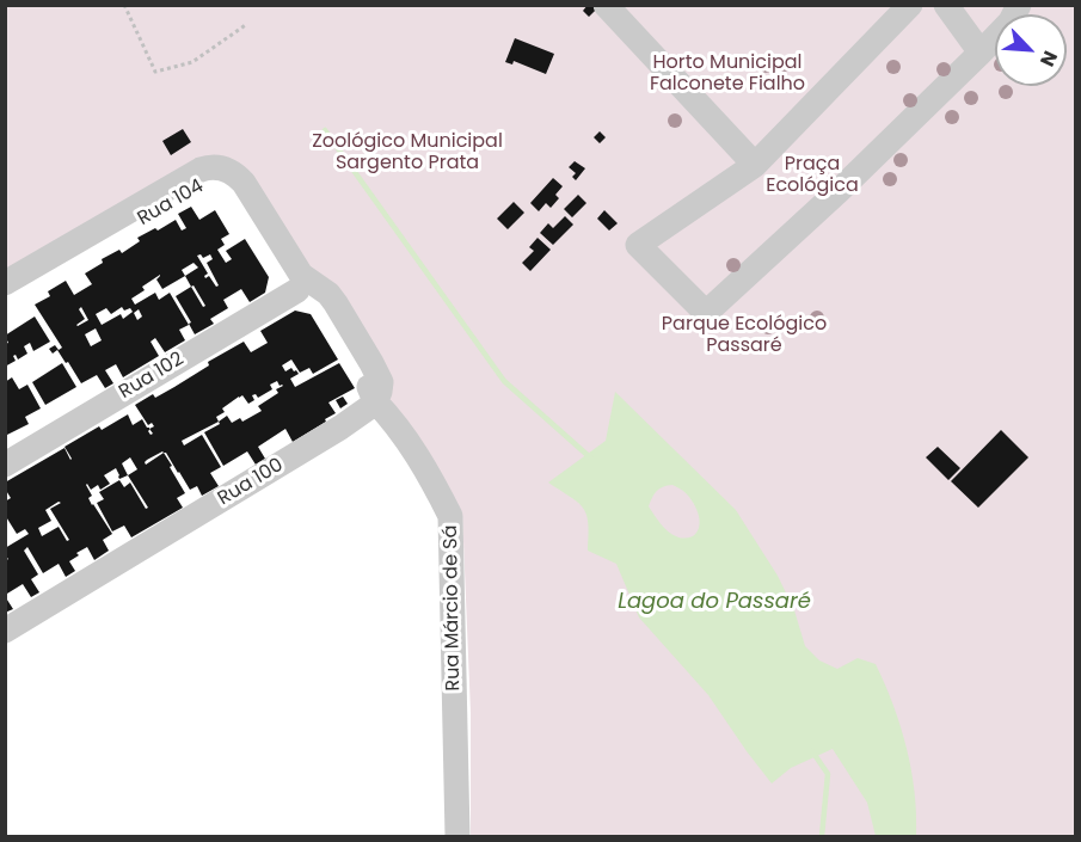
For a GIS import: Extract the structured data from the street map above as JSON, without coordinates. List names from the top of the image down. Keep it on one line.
{"streets":{"street":["Rua 104","Rua 102","Rua 100","Rua Márcio de Sá"]},"crossings":[["Rua 104","Rua 102"],["Rua 100","Rua Márcio de Sá"]],"water":["Lagoa do Passaré"],"parks":["Horto Municipal Falconete Fialho","Zoológico Municipal Sargento Prata","Praça Ecológica","Parque Ecológico Passaré"],"north":"bottom right"}
